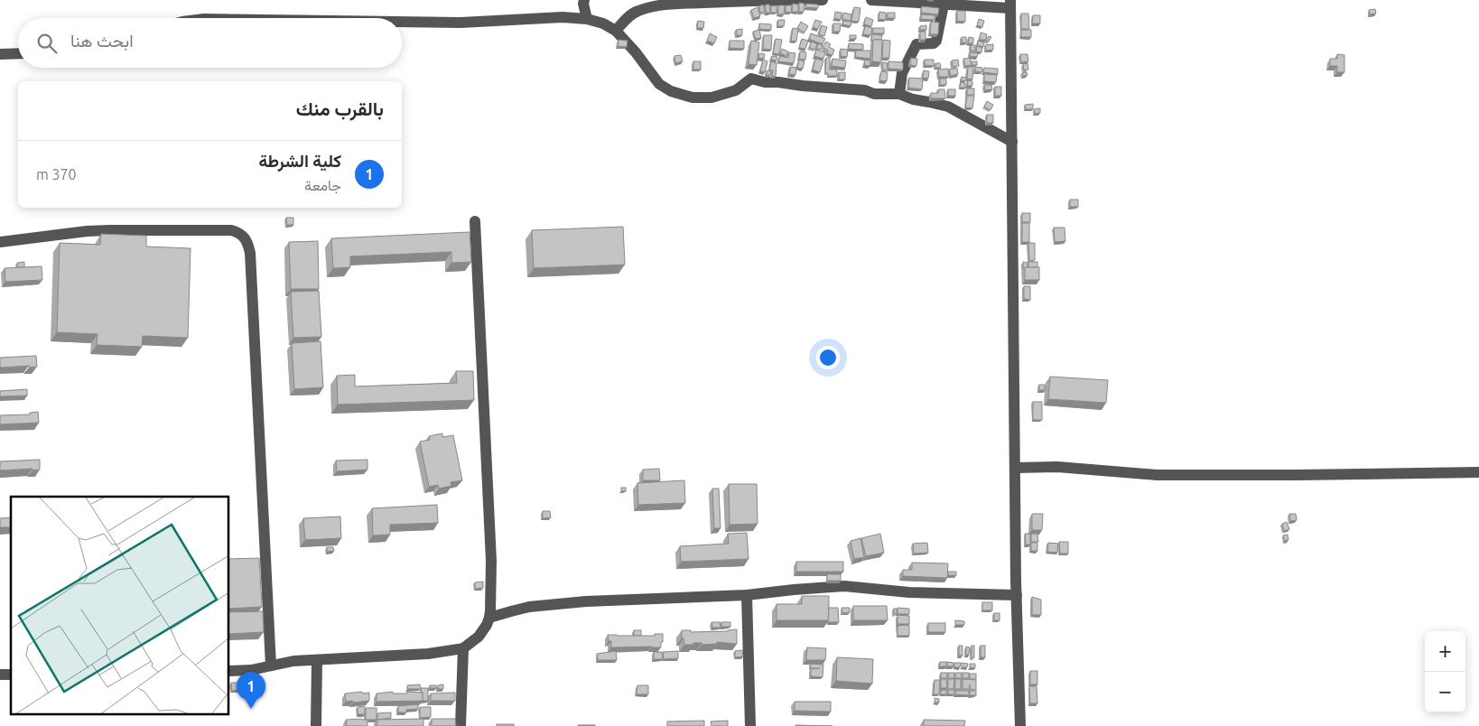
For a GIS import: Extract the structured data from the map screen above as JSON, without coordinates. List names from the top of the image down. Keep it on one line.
{"page":{"search":"ابحث هنا","heading":"بالقرب منك","list":[{"mark":"1","name":"كلية الشرطة","note":"جامعة","value":"370 m"}],"map_buttons":["+","−"],"pins":"1"}}
